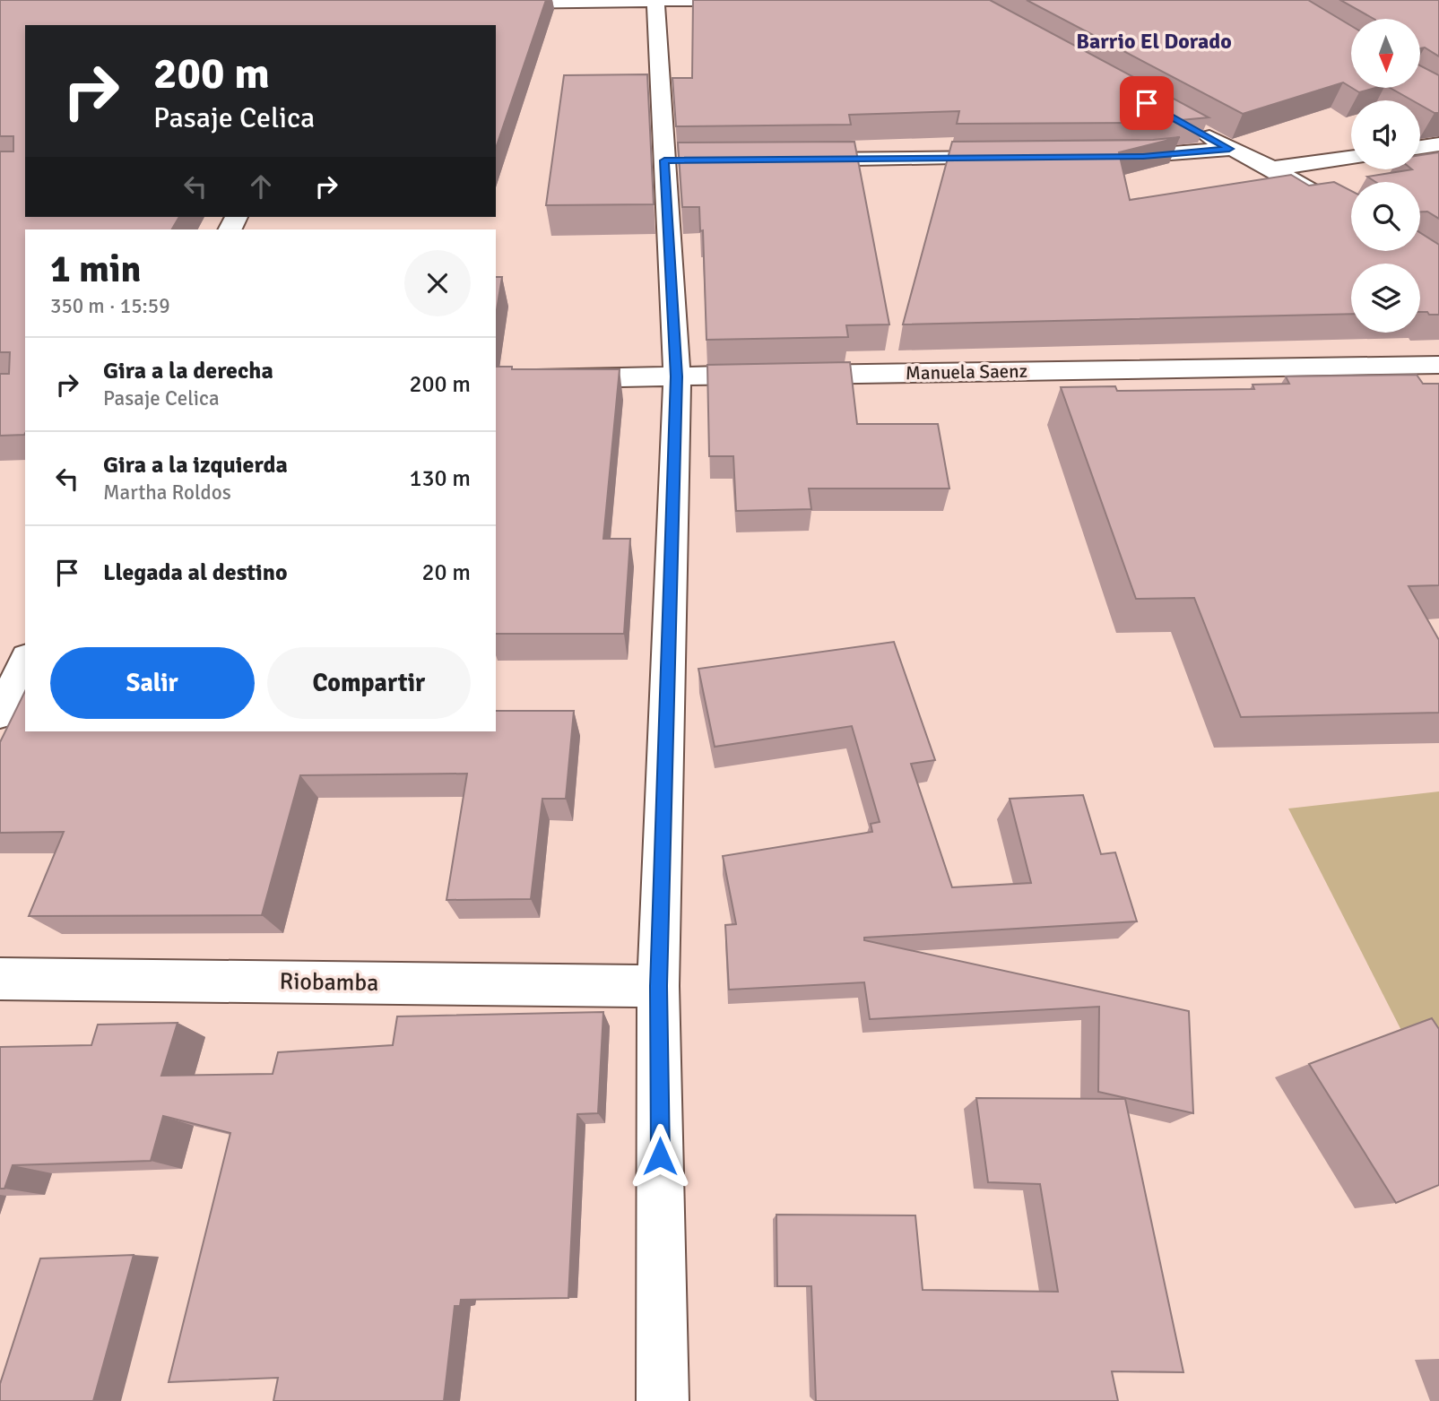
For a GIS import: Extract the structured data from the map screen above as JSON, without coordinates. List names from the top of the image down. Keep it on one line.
{"streets":{"street":["Manuela Saenz","Riobamba"]},"districts":["Barrio El Dorado"],"north":"bottom","page":{"turn":["200 m","Pasaje Celica"],"heading":["1 min","350 m · 15:59"],"list":[{"name":"Gira a la derecha","note":"Pasaje Celica","value":"200 m"},{"name":"Gira a la izquierda","note":"Martha Roldos","value":"130 m"},{"name":"Llegada al destino","value":"20 m"}],"buttons":["Salir","Compartir"]}}
